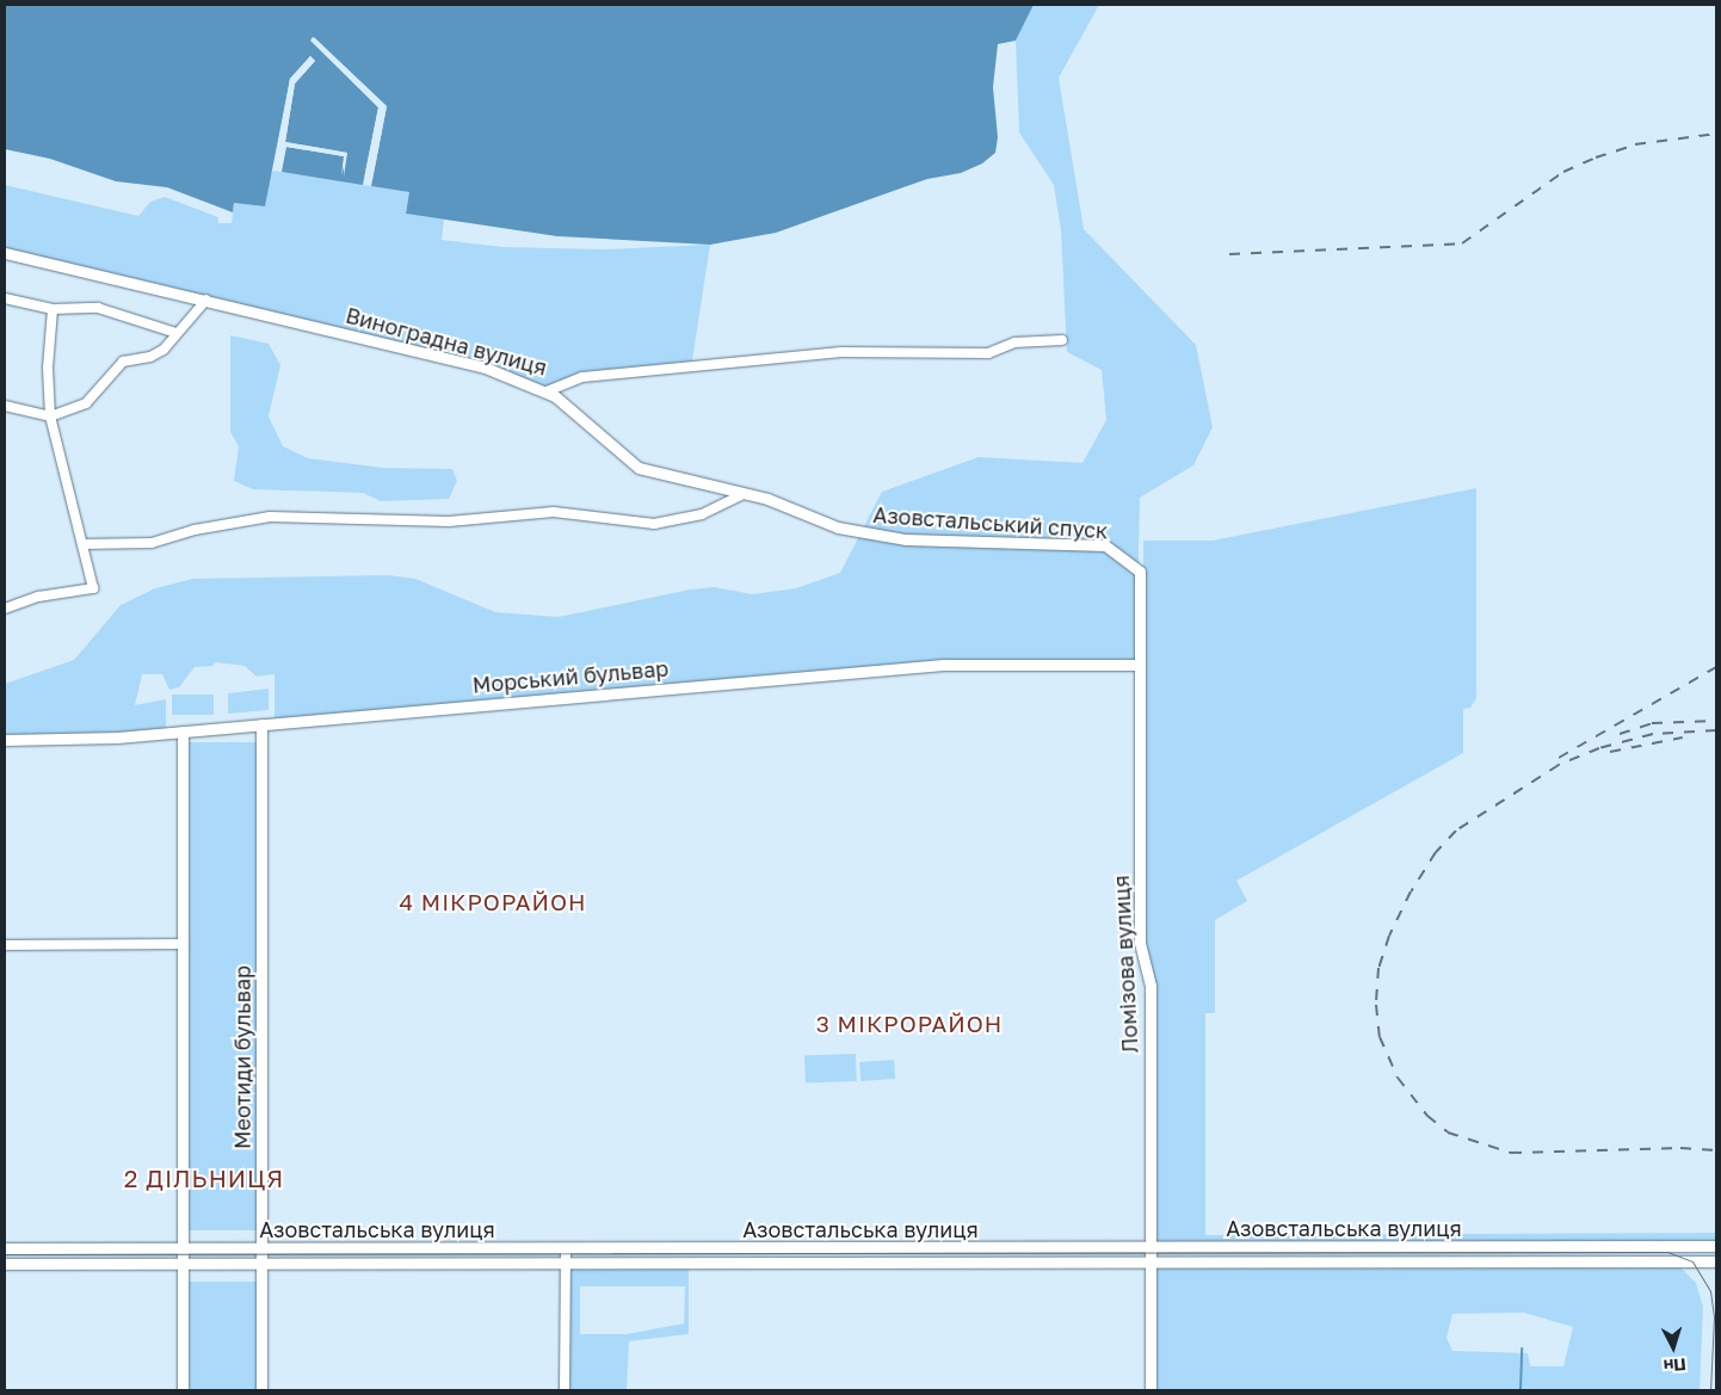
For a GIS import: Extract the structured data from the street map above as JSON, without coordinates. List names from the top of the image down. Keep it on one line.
{"streets":{"street":["Виноградна вулиця","Азовстальський спуск","Морський бульвар","Ломізова вулиця","Меотиди бульвар","Азовстальська вулиця"]},"crossings":[["Виноградна вулиця","Азовстальський спуск"],["Азовстальський спуск","Ломізова вулиця"],["Морський бульвар","Ломізова вулиця"],["Морський бульвар","Меотиди бульвар"],["Ломізова вулиця","Азовстальська вулиця"],["Меотиди бульвар","Азовстальська вулиця"]],"districts":["4 МІКРОРАЙОН","3 МІКРОРАЙОН","2 ДІЛЬНИЦЯ"],"north":"bottom"}
